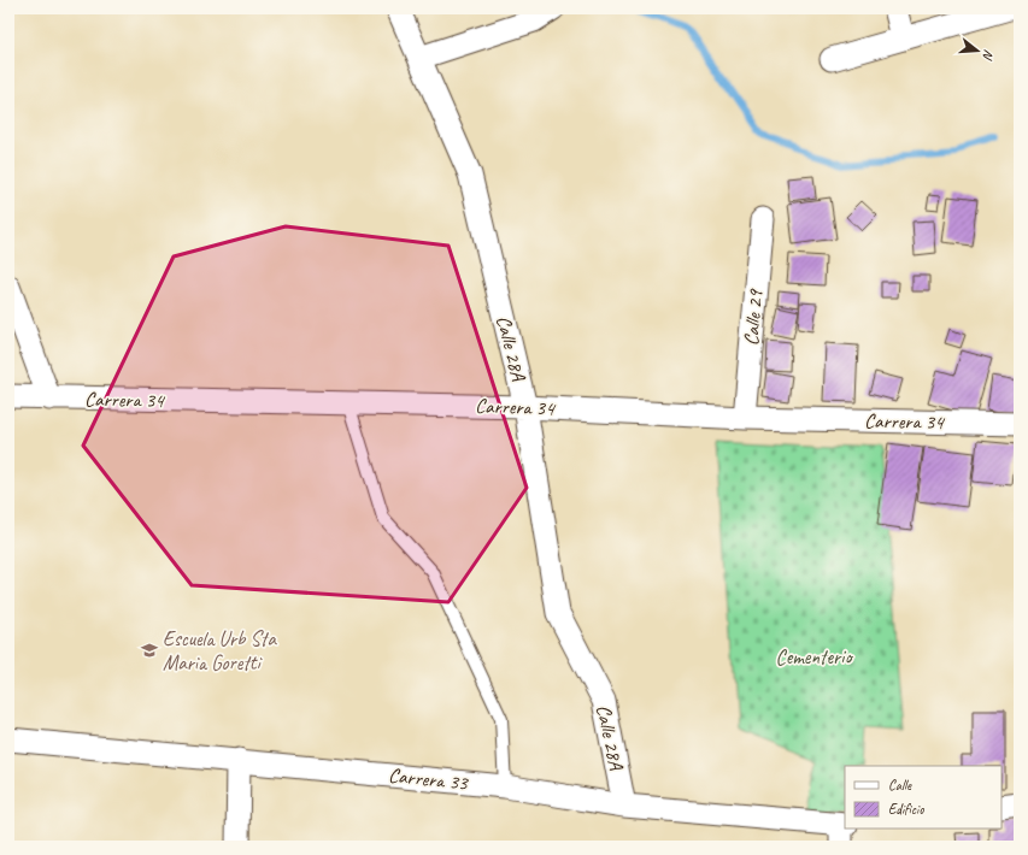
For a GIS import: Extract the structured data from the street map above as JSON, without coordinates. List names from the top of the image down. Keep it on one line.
{"streets":{"street":["Calle 29","Calle 28A","Carrera 34","Carrera 33"]},"crossings":[["Calle 29","Carrera 34"],["Calle 28A","Carrera 34"],["Calle 28A","Carrera 33"]],"parks":["Cementerio"],"places":{"school or university":["Escuela Urb Sta Maria Goretti"]},"legend":["Calle","Edificio"],"north":"right"}
